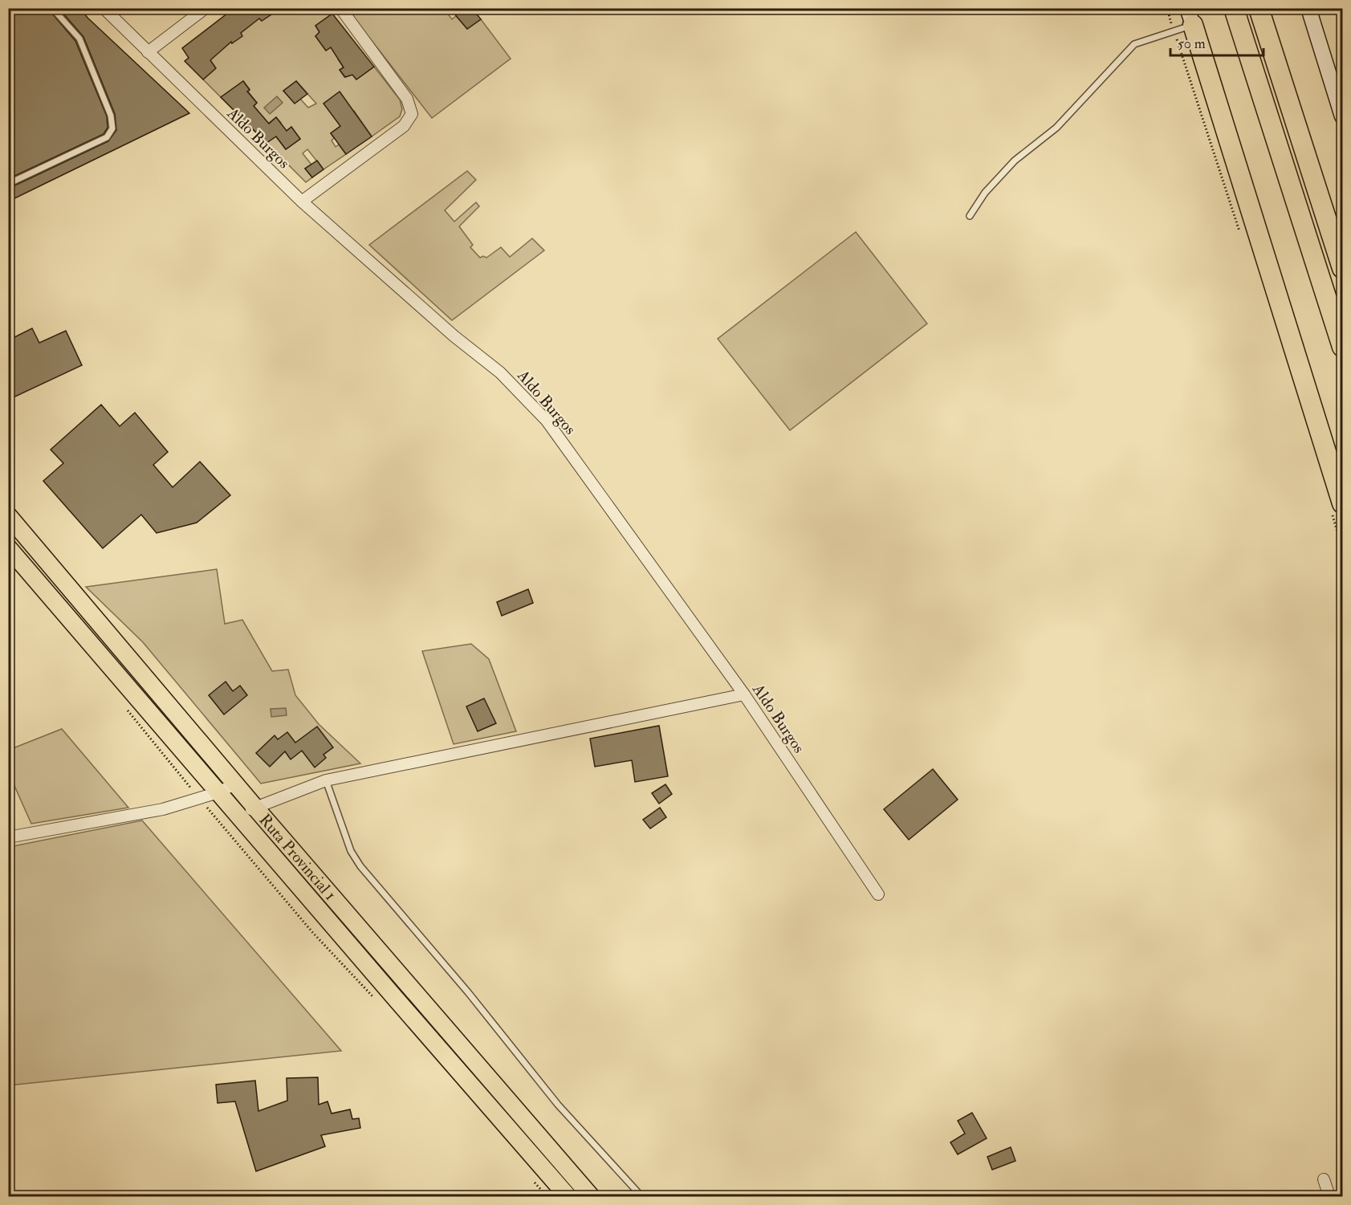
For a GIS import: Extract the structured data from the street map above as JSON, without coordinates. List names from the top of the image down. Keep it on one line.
{"streets":{"main road":["Ruta Provincial 1"],"street":["Aldo Burgos"]},"scale_bar":"50 m"}
